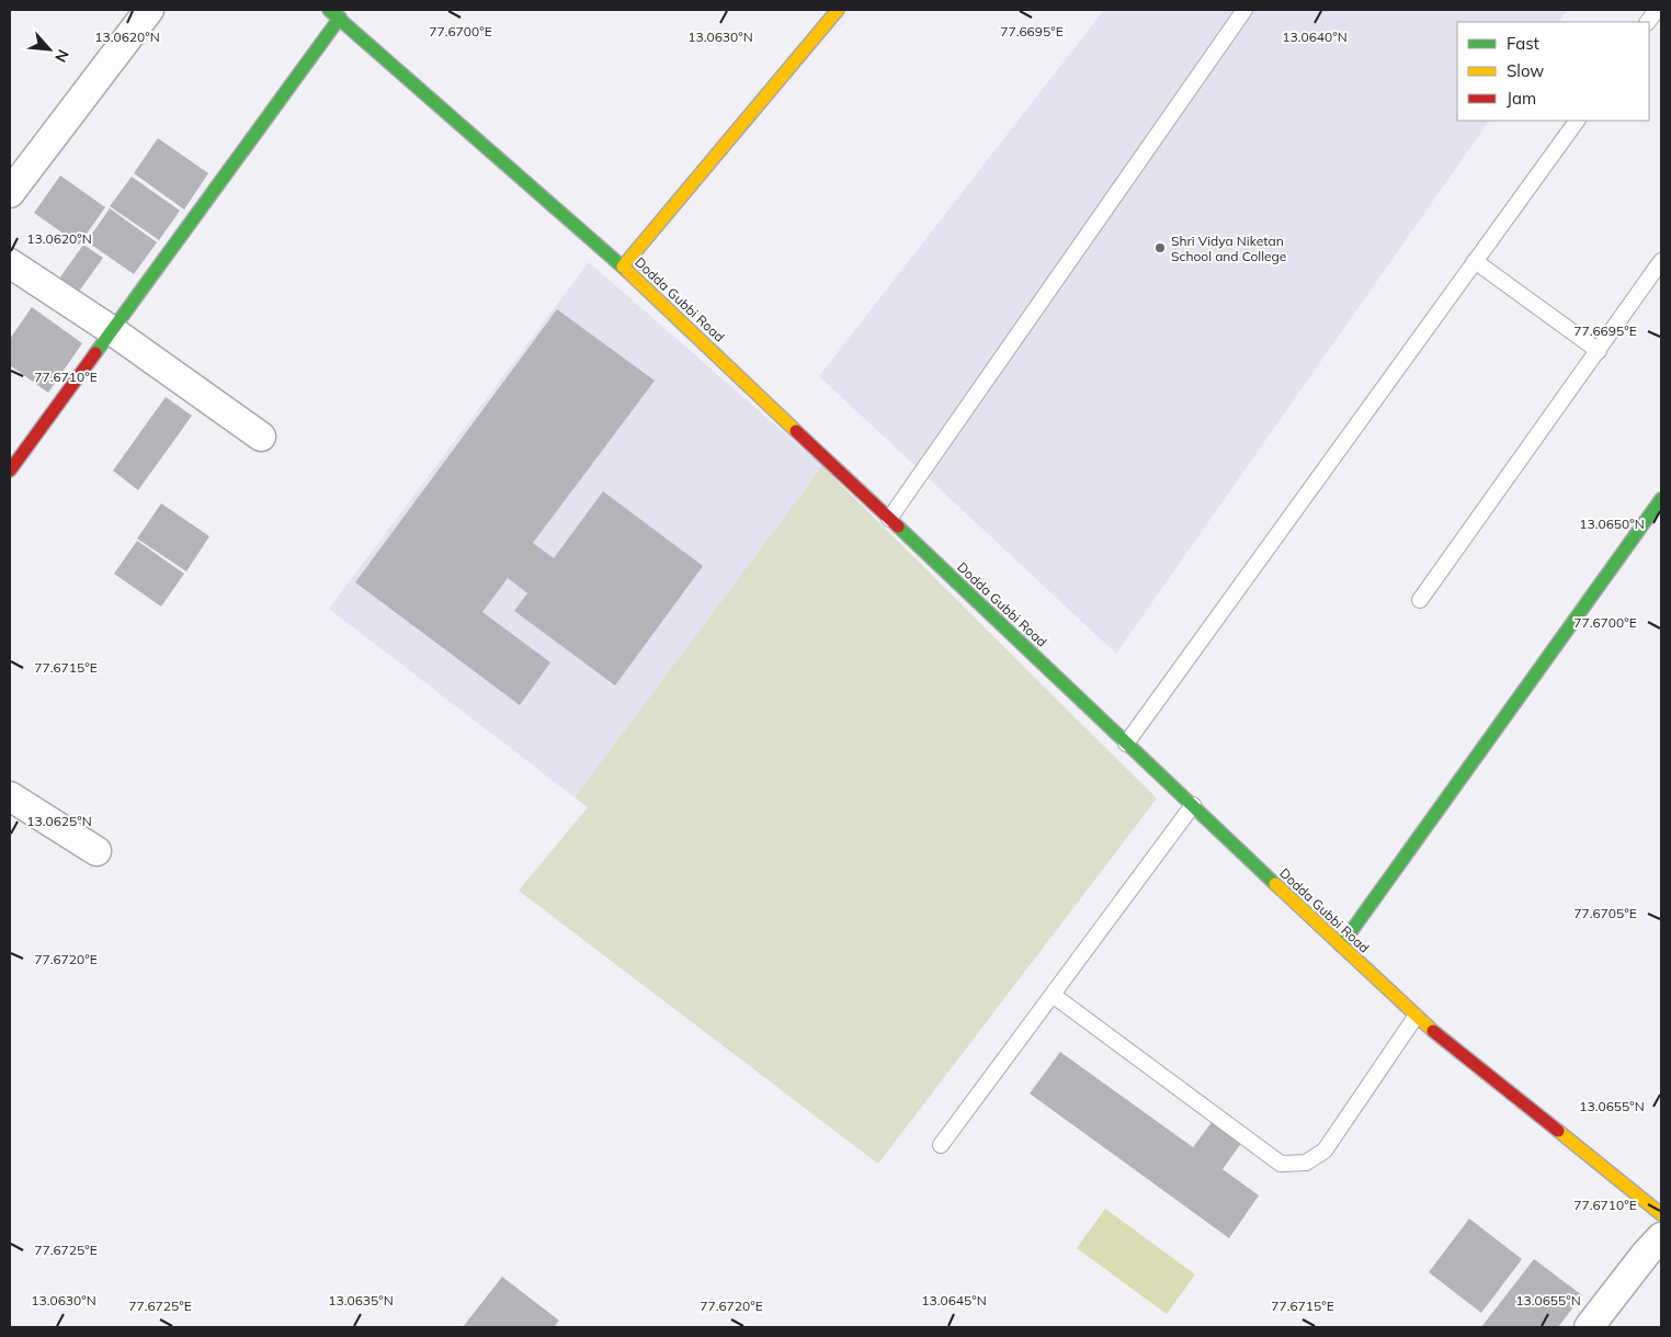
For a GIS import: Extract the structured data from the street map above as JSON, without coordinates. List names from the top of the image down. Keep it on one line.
{"streets":{"main road":["Dodda Gubbi Road"]},"places":["Shri Vidya Niketan School and College"],"legend":["Fast","Slow","Jam"],"north":"bottom right","coordinates":["77.6700°E","77.6695°E","13.0620°N","13.0630°N","13.0640°N","77.6710°E","13.0650°N","77.6715°E","13.0625°N","77.6705°E","77.6720°E","13.0655°N","77.6725°E","13.0635°N","13.0645°N"]}
